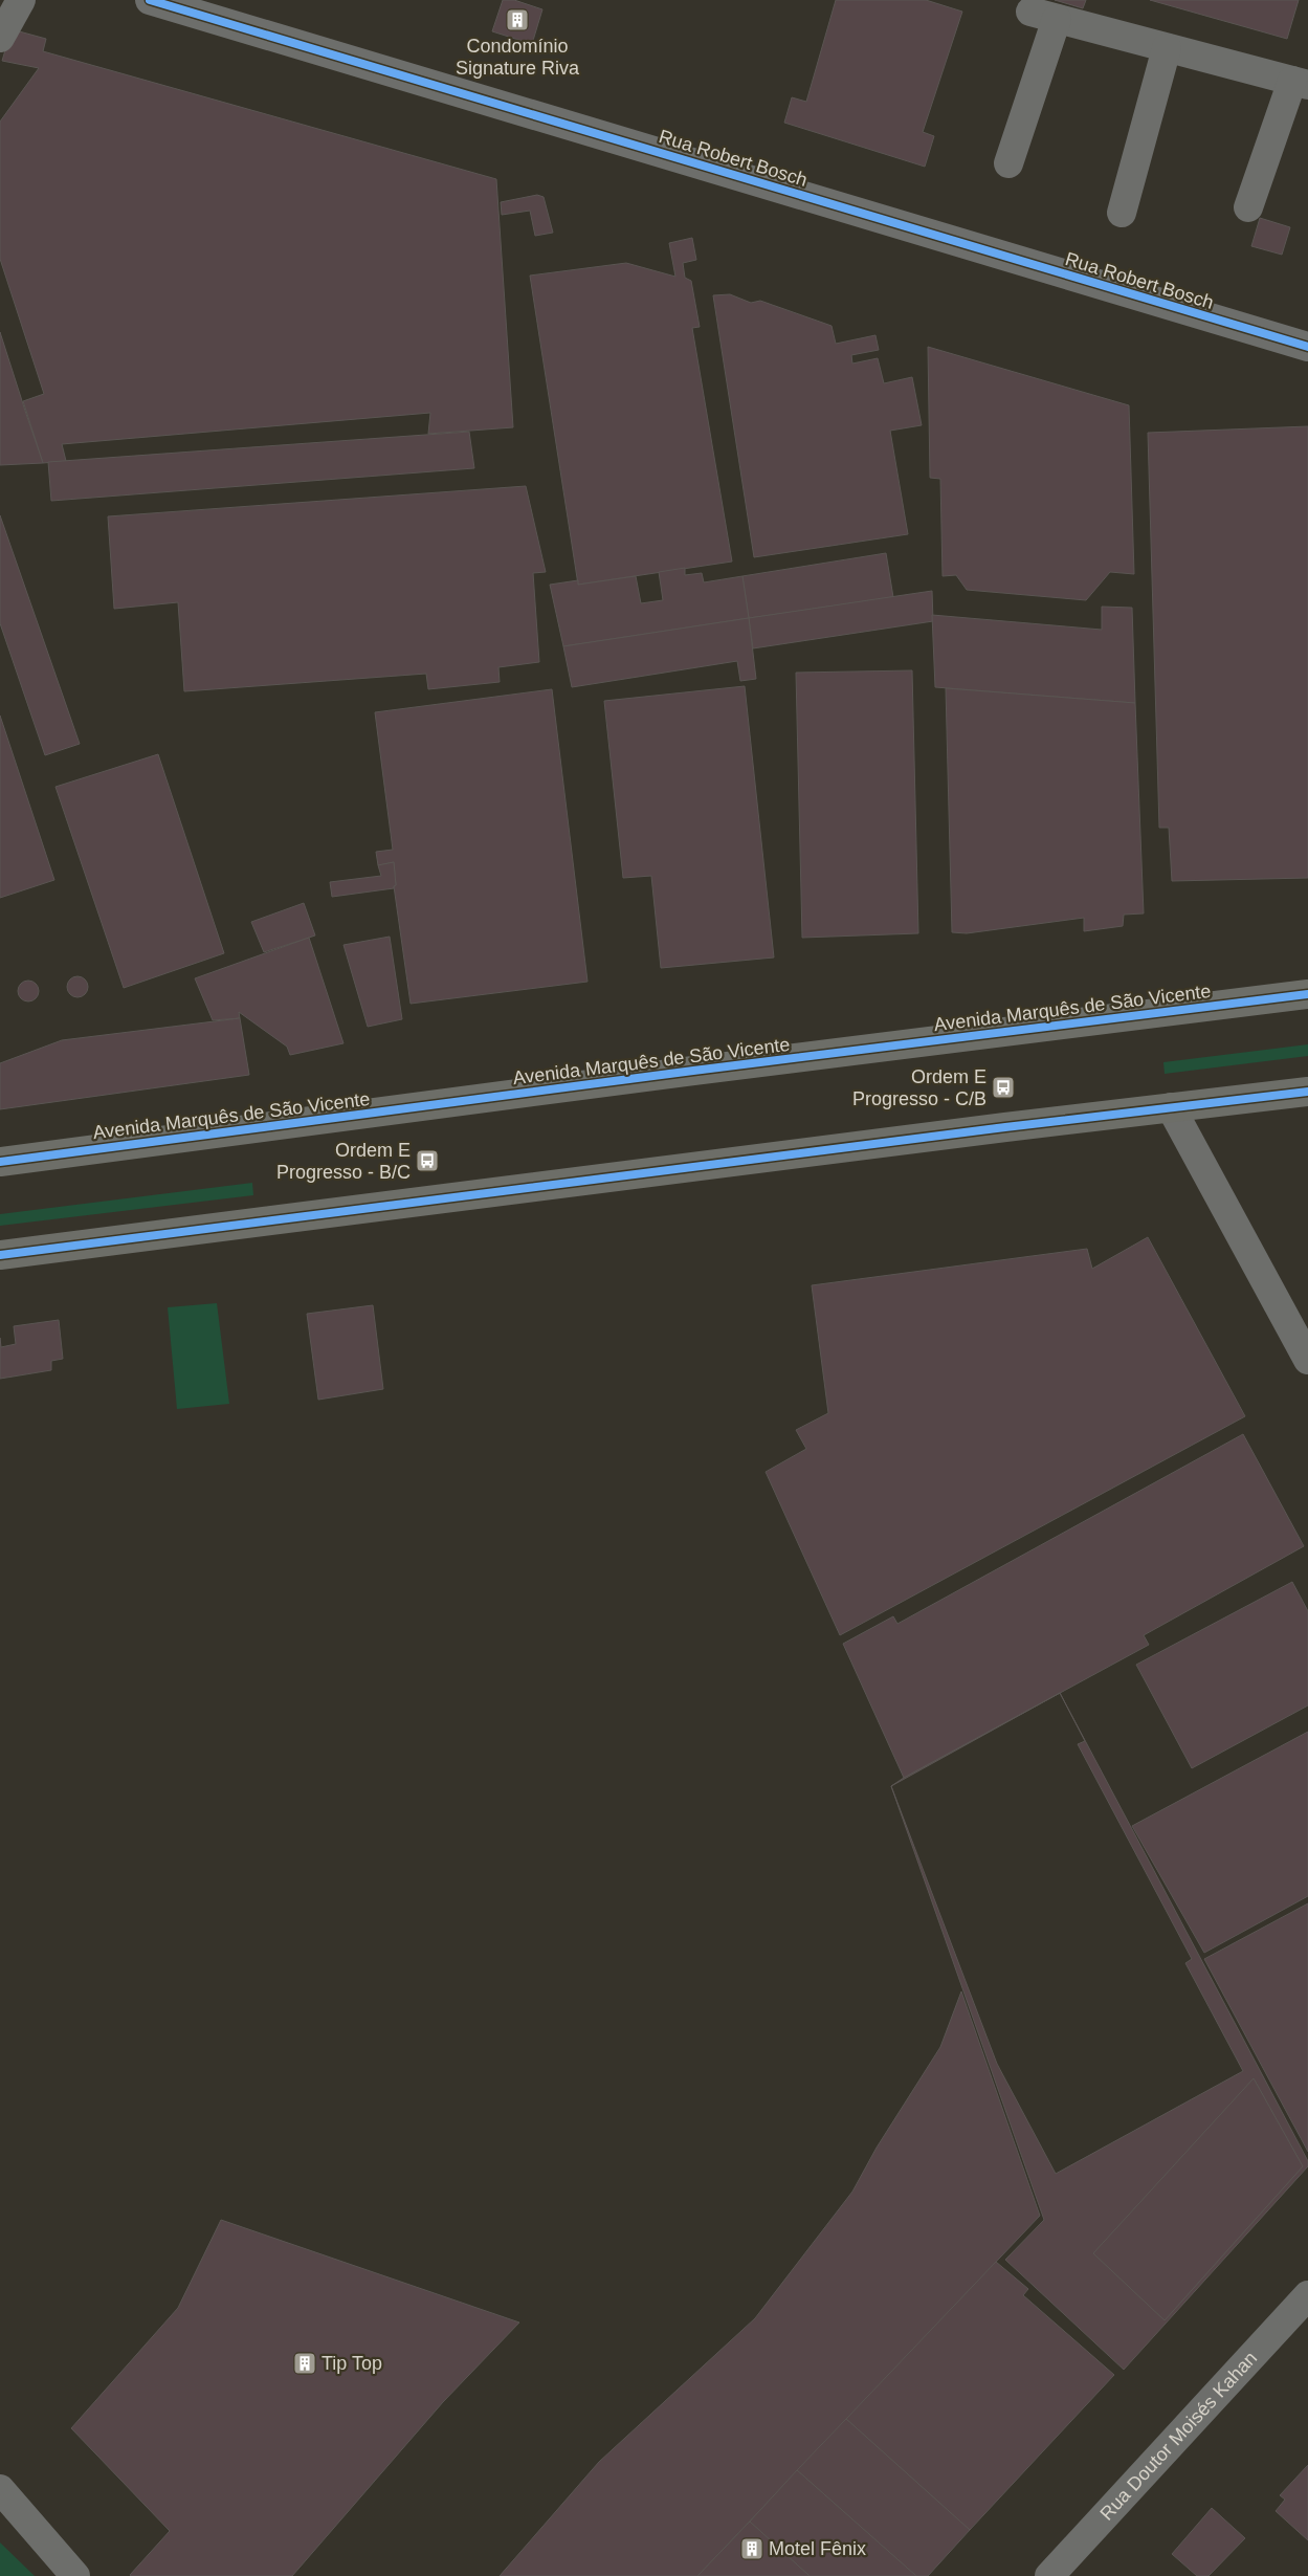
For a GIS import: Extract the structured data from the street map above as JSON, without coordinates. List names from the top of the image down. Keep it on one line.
{"streets":{"main road":["Avenida Marquês de São Vicente"],"street":["Rua Robert Bosch","Rua Doutor Moisés Kahan"]},"places":{"building":["Condomínio Signature Riva","Tip Top","Motel Fênix"],"bus stop":["Ordem E Progresso - C/B","Ordem E Progresso - B/C"]}}
